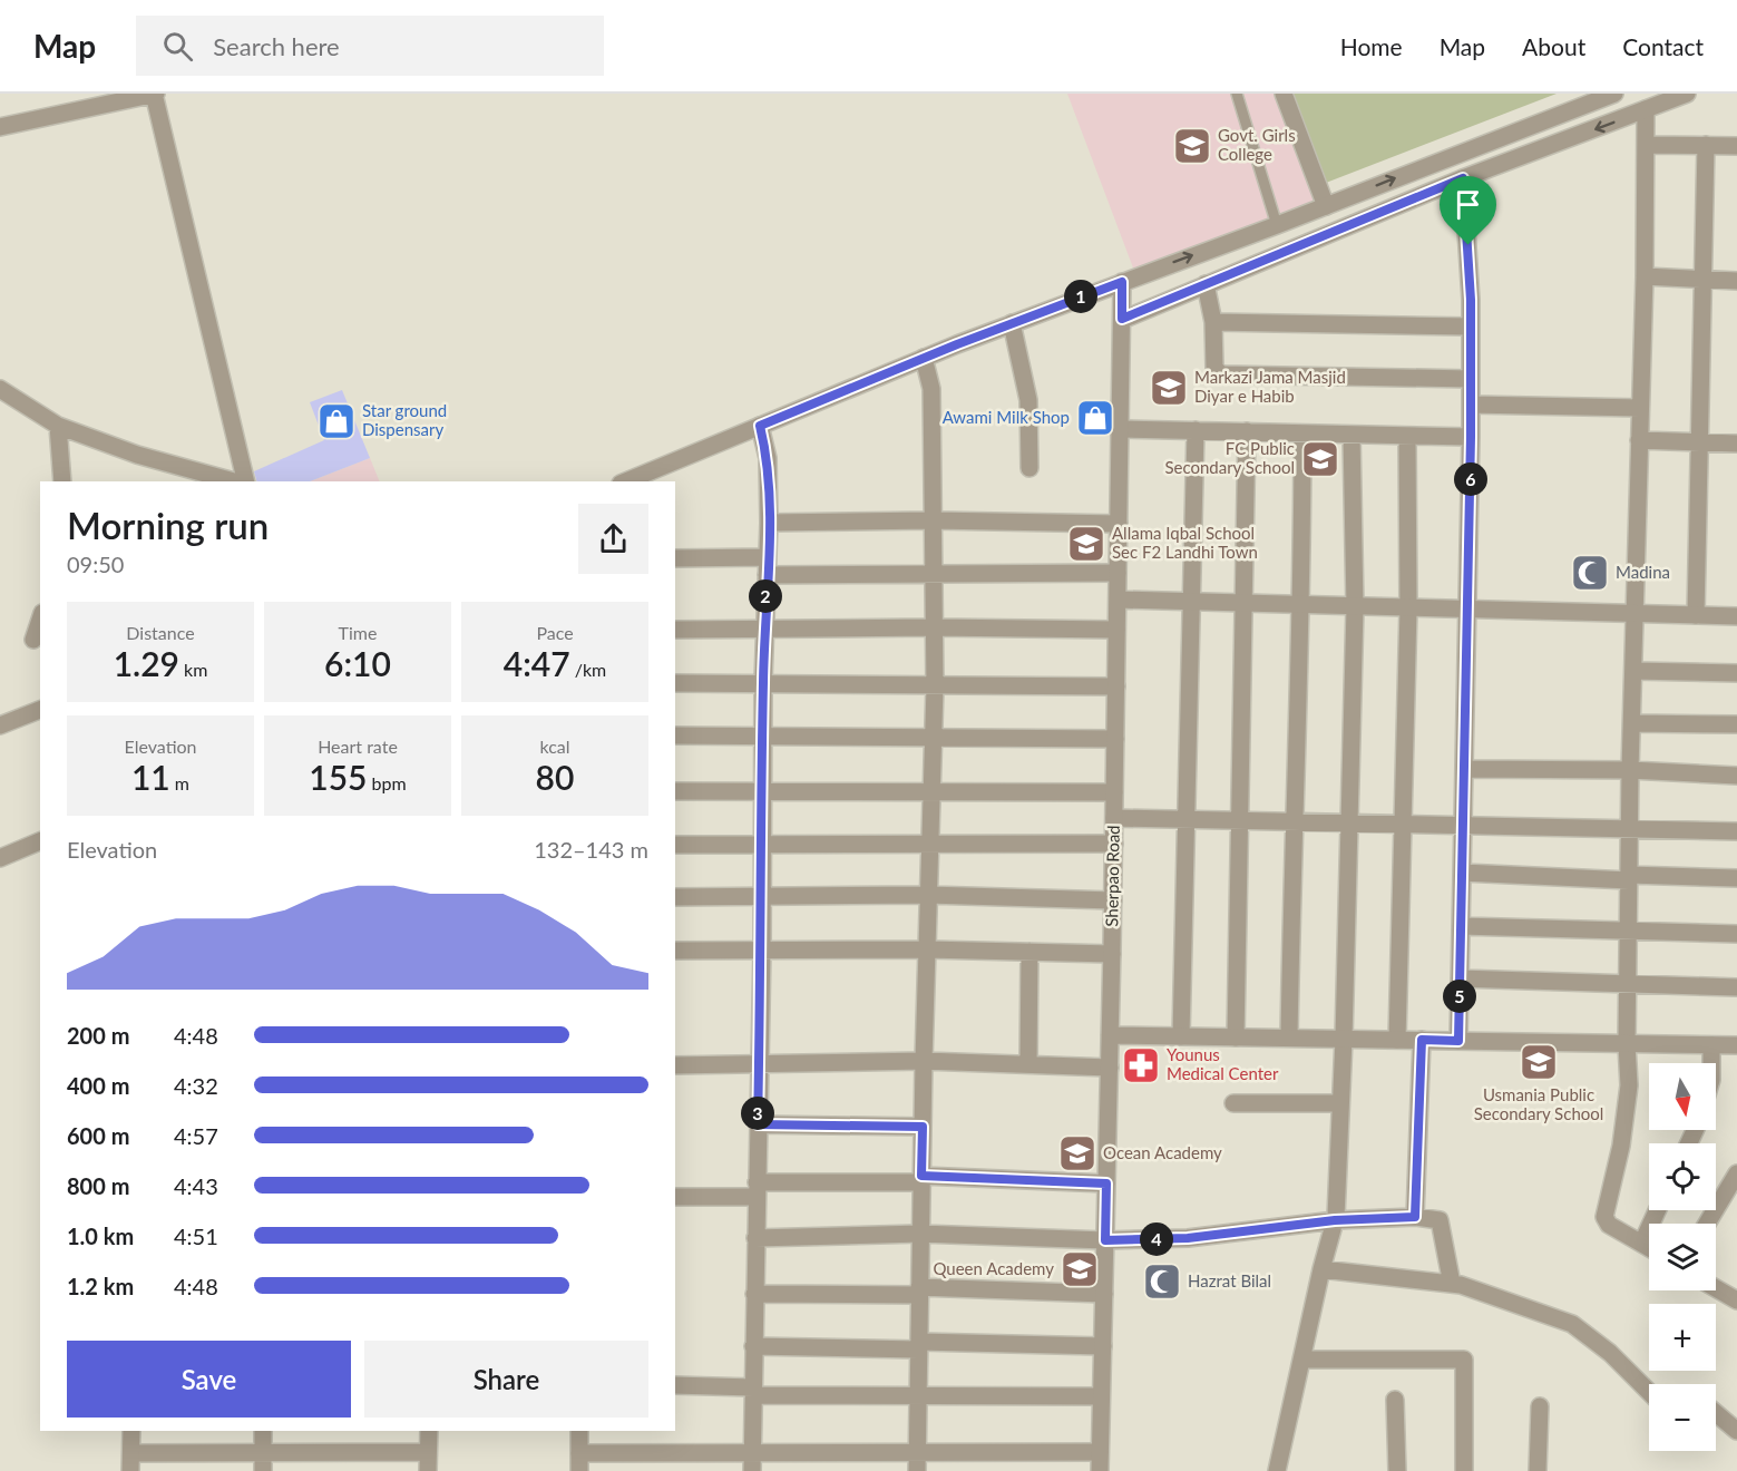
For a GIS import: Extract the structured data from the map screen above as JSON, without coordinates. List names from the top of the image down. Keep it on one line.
{"streets":{"street":["Sherpao Road"]},"places":{"school or university":["Govt. Girls College","Markazi Jama Masjid Diyar e Habib","FC Public Secondary School","Allama Iqbal School Sec F2 Landhi Town","Usmania Public Secondary School","Ocean Academy","Queen Academy"],"shop":["Awami Milk Shop","Star ground Dispensary"],"mosque":["Madina","Hazrat Bilal"],"pharmacy":["Younus Medical Center"]},"north":"bottom","page":{"header":"Map","search":"Search here","nav":["Home","Map","About","Contact"],"pins":["1","6","2","5","3","4"],"heading":["Morning run","09:50"],"stats":[["Distance","1.29 km"],["Time","6:10"],["Pace","4:47 /km"],["Elevation","11 m"],["Heart rate","155 bpm"],["kcal","80"]],"chart":["Elevation","132–143 m"],"list":[{"name":"200 m","note":"4:48"},{"name":"400 m","note":"4:32"},{"name":"600 m","note":"4:57"},{"name":"800 m","note":"4:43"},{"name":"1.0 km","note":"4:51"},{"name":"1.2 km","note":"4:48"}],"map_buttons":["+","−"],"buttons":["Save","Share"]}}
